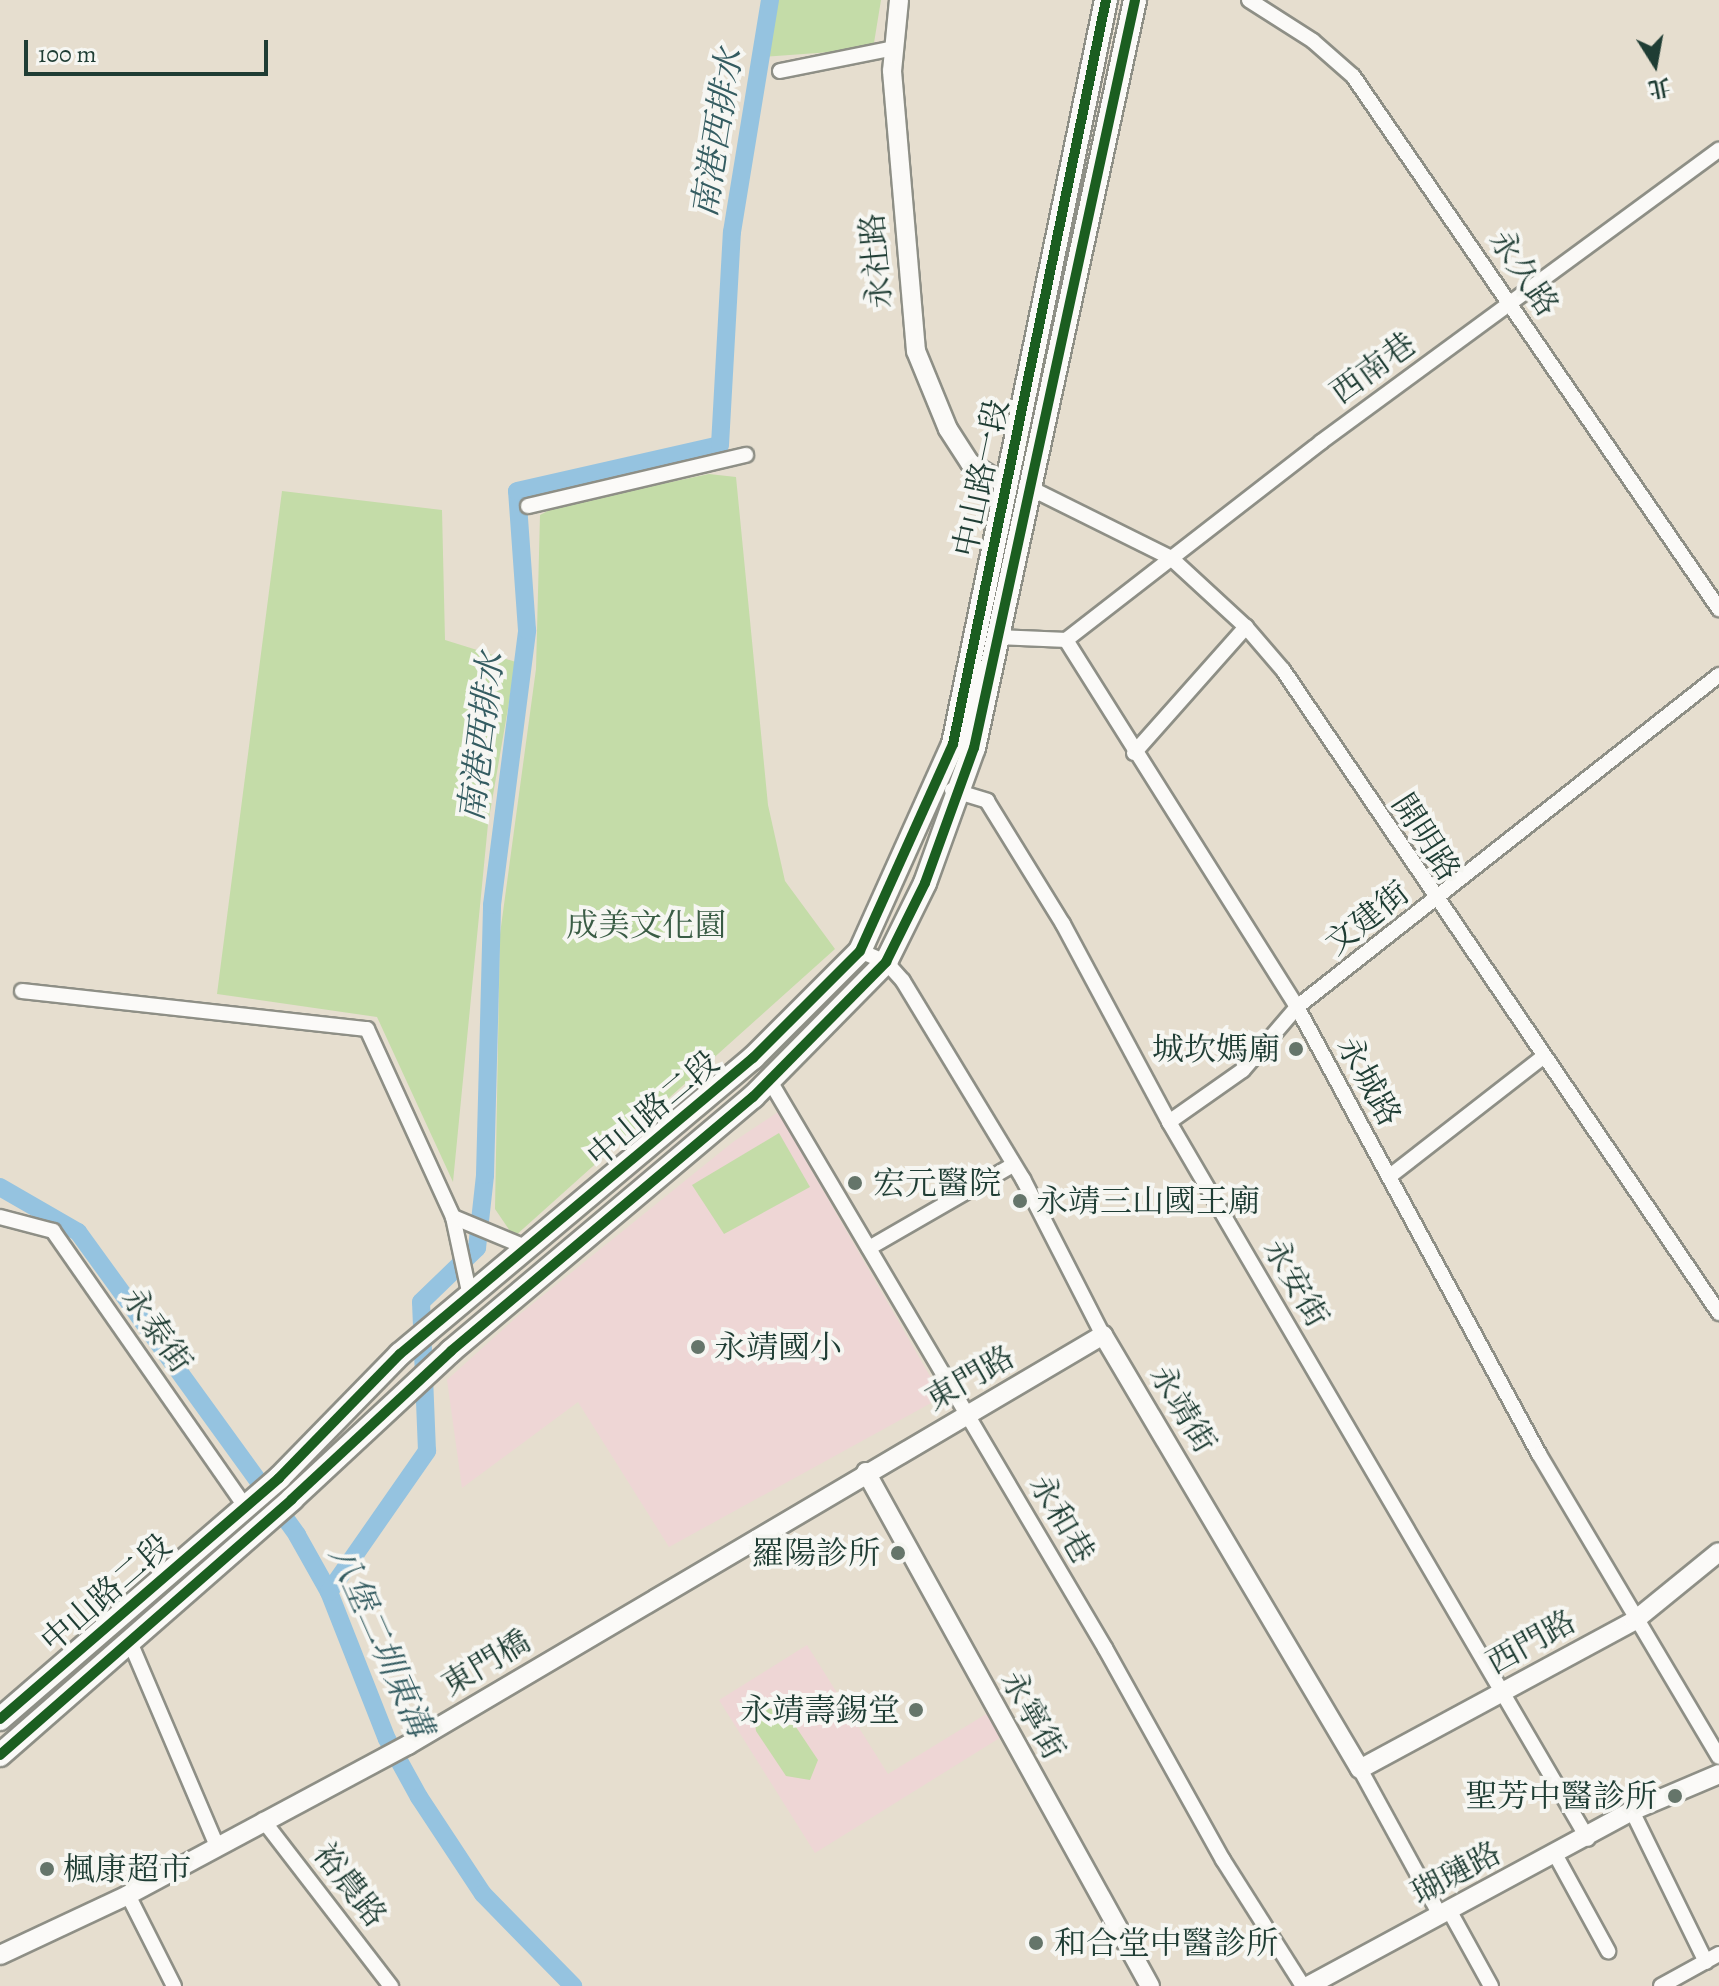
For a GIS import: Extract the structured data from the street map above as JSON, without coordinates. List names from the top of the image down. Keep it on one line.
{"streets":{"main road":["中山路一段","中山路二段"],"street":["永社路","永久路","西南巷","開明路","文建街","永城路","永安街","永泰街","東門路","永靖街","永和巷","西門路","東門橋","永寧街","瑚璉路","裕農路"]},"crossings":[["永社路","中山路一段"],["永社路","開明路"],["永久路","西南巷"],["西南巷","開明路"],["西南巷","永城路"],["中山路一段","開明路"],["中山路一段","中山路二段"],["中山路一段","永安街"],["中山路一段","永靖街"],["開明路","文建街"],["文建街","永城路"],["文建街","永安街"],["永城路","西門路"],["中山路二段","永泰街"],["中山路二段","永靖街"],["中山路二段","永和巷"],["永安街","西門路"],["永安街","瑚璉路"],["東門路","永靖街"],["東門路","永和巷"],["東門路","東門橋"],["東門路","永寧街"],["永靖街","西門路"],["永靖街","瑚璉路"],["永和巷","瑚璉路"],["東門橋","永寧街"],["東門橋","裕農路"]],"water":["南港西排水","八堡二圳東溝"],"parks":["成美文化園"],"places":["城坎媽廟","宏元醫院","永靖三山國王廟","永靖國小","羅陽診所","永靖壽錫堂","聖芳中醫診所","楓康超市","和合堂中醫診所"],"scale_bar":"100 m","north":"bottom"}
